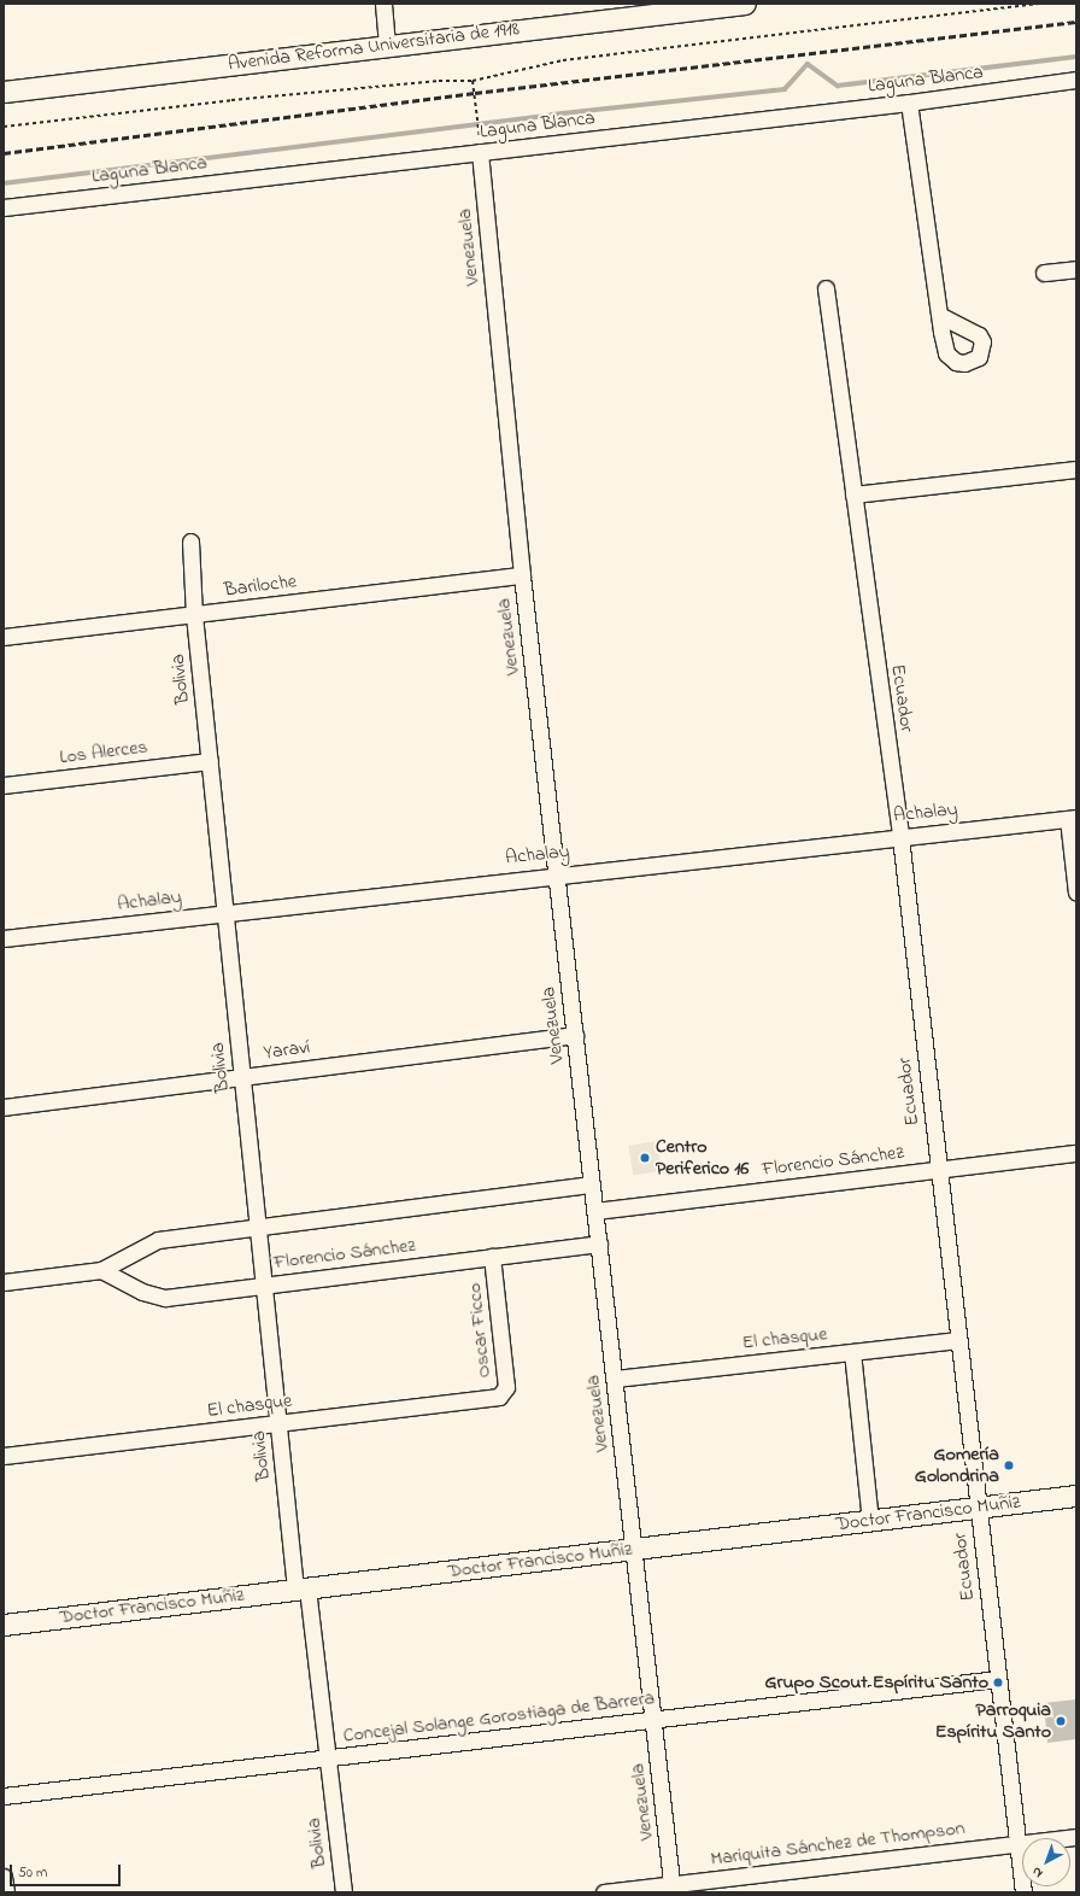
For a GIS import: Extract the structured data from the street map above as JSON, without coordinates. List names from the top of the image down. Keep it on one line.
{"streets":{"main road":["Avenida Reforma Universitaria de 1918","Doctor Francisco Muñiz"],"street":["Laguna Blanca","Venezuela","Bariloche","Bolivia","Ecuador","Los Alerces","Achalay","Yaraví","Florencio Sánchez","Oscar Ficco","El chasque","Concejal Solange Gorostiaga de Barrera","Mariquita Sánchez de Thompson"]},"crossings":[["Laguna Blanca","Venezuela"],["Venezuela","Bariloche"],["Venezuela","Achalay"],["Venezuela","Yaraví"],["Venezuela","Florencio Sánchez"],["Venezuela","El chasque"],["Venezuela","Doctor Francisco Muñiz"],["Venezuela","Concejal Solange Gorostiaga de Barrera"],["Venezuela","Mariquita Sánchez de Thompson"],["Bariloche","Bolivia"],["Bolivia","Los Alerces"],["Bolivia","Achalay"],["Bolivia","Yaraví"],["Bolivia","Florencio Sánchez"],["Bolivia","El chasque"],["Bolivia","Doctor Francisco Muñiz"],["Bolivia","Concejal Solange Gorostiaga de Barrera"],["Ecuador","Achalay"],["Ecuador","Florencio Sánchez"],["Ecuador","El chasque"],["Ecuador","Doctor Francisco Muñiz"],["Ecuador","Concejal Solange Gorostiaga de Barrera"],["Ecuador","Mariquita Sánchez de Thompson"],["Florencio Sánchez","Oscar Ficco"],["Oscar Ficco","El chasque"]],"places":["Centro Periferico 16","Gomería Golondrina","Grupo Scout Espíritu Santo","Parroquia Espíritu Santo"],"scale_bar":"50 m","north":"bottom left"}
